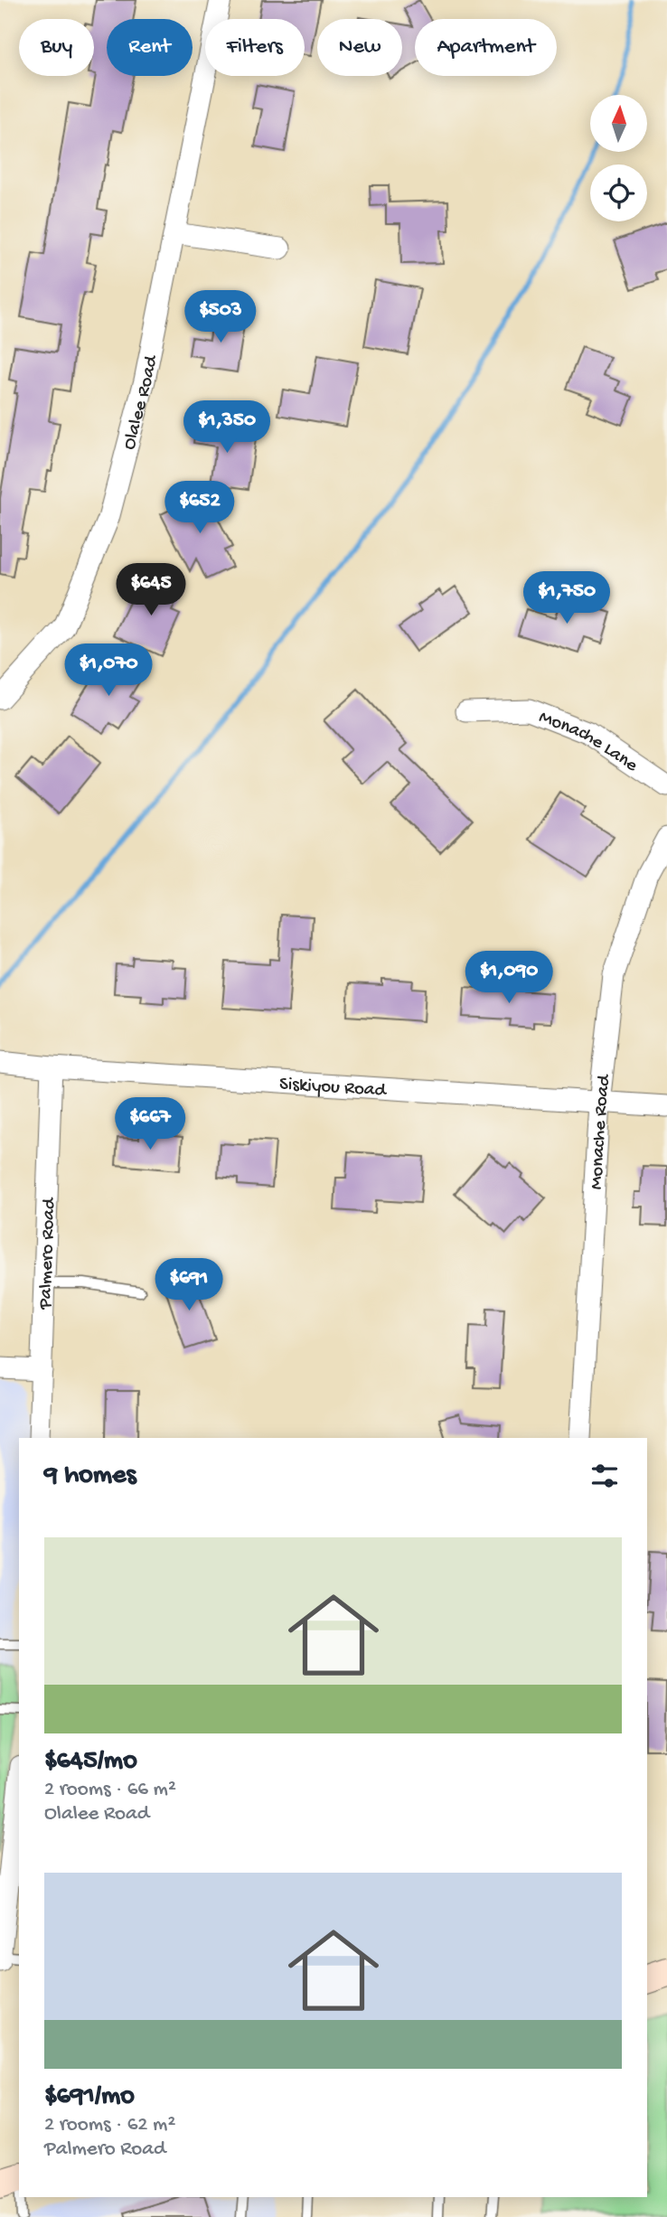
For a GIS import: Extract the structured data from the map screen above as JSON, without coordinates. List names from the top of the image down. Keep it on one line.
{"streets":{"street":["Olalee Road","Monache Lane","Siskiyou Road","Monache Road","Palmero Road"]},"crossings":[["Siskiyou Road","Monache Road"],["Siskiyou Road","Palmero Road"]],"north":"top","page":{"chip":["Buy","Rent","Filters","New","Apartment"],"price":["$503","$1,350","$652","$645","$1,750","$1,070","$1,090","$667","$691"],"heading":"9 homes","list":[{"name":"$645/mo","note":"2 rooms · 66 m² · Olalee Road"},{"name":"$691/mo","note":"2 rooms · 62 m² · Palmero Road"}]}}
